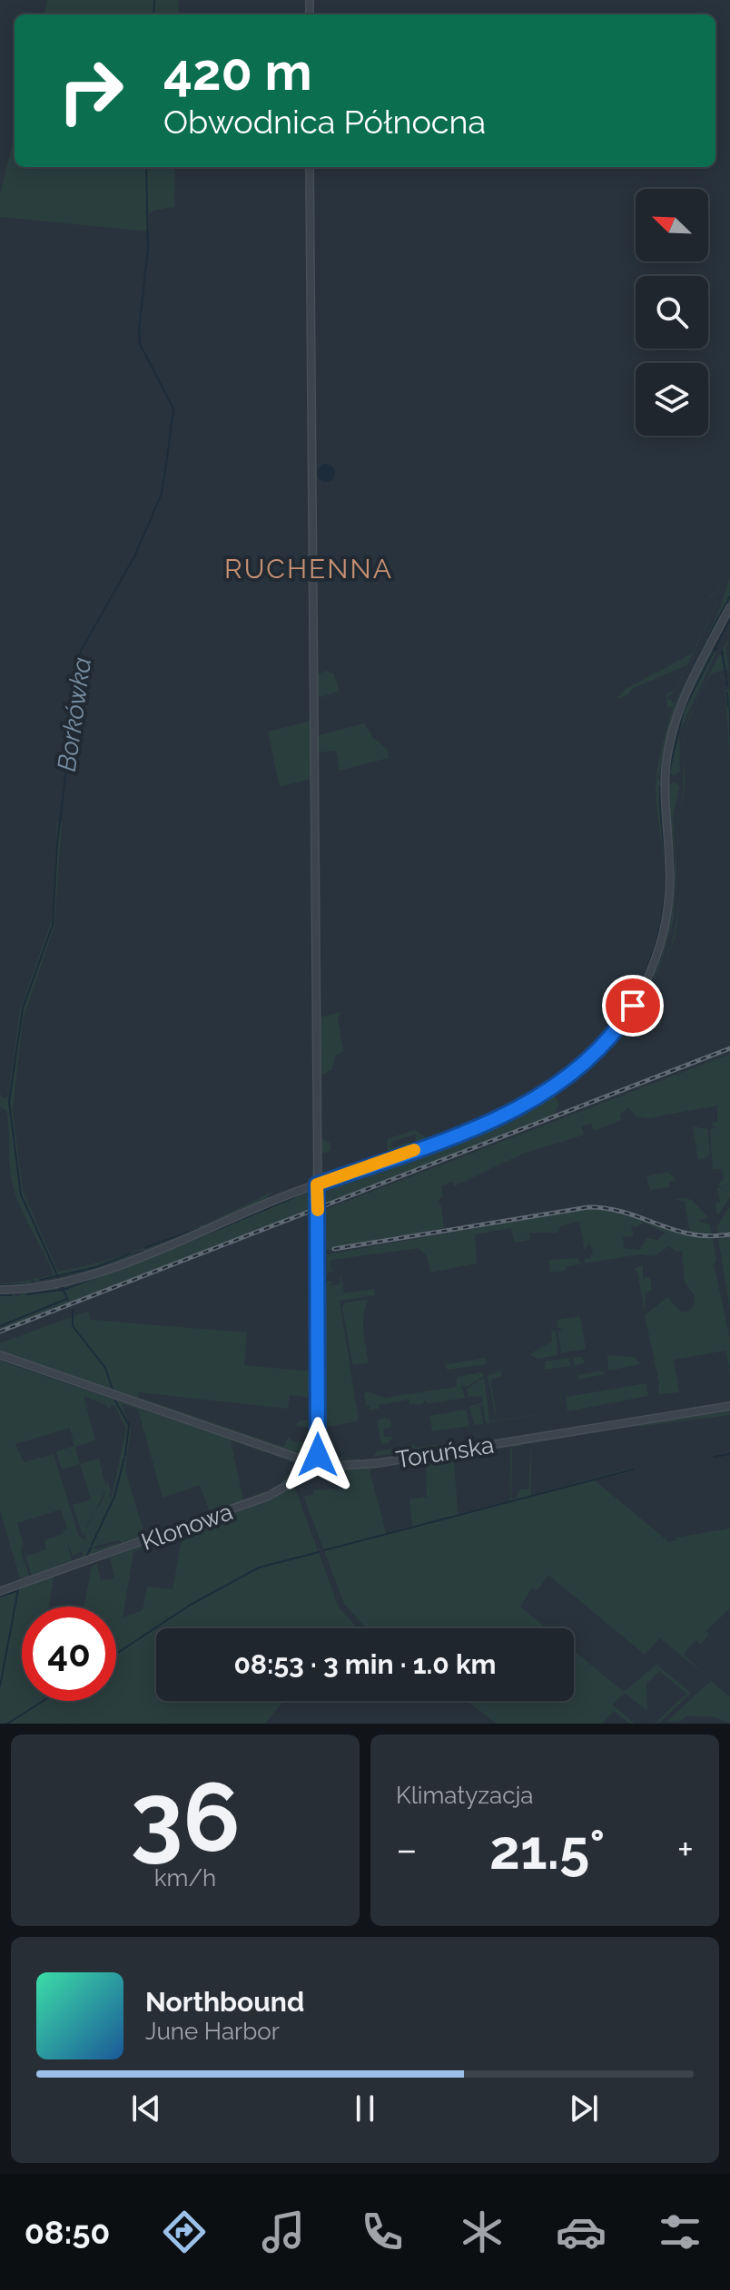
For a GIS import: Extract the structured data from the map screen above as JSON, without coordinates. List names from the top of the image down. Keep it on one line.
{"streets":{"street":["Toruńska","Klonowa"]},"crossings":[["Toruńska","Klonowa"]],"districts":["RUCHENNA"],"water":["Borkówka"],"north":"top left","page":{"turn":["420 m","Obwodnica Północna"],"limit":"40","trip":"08:53 · 3 min · 1.0 km","tile":[["36","km/h"],"Klimatyzacja"],"heat":["−","21.5°","+"],"song":["Northbound","June Harbor"],"tabs":"08:50"}}
